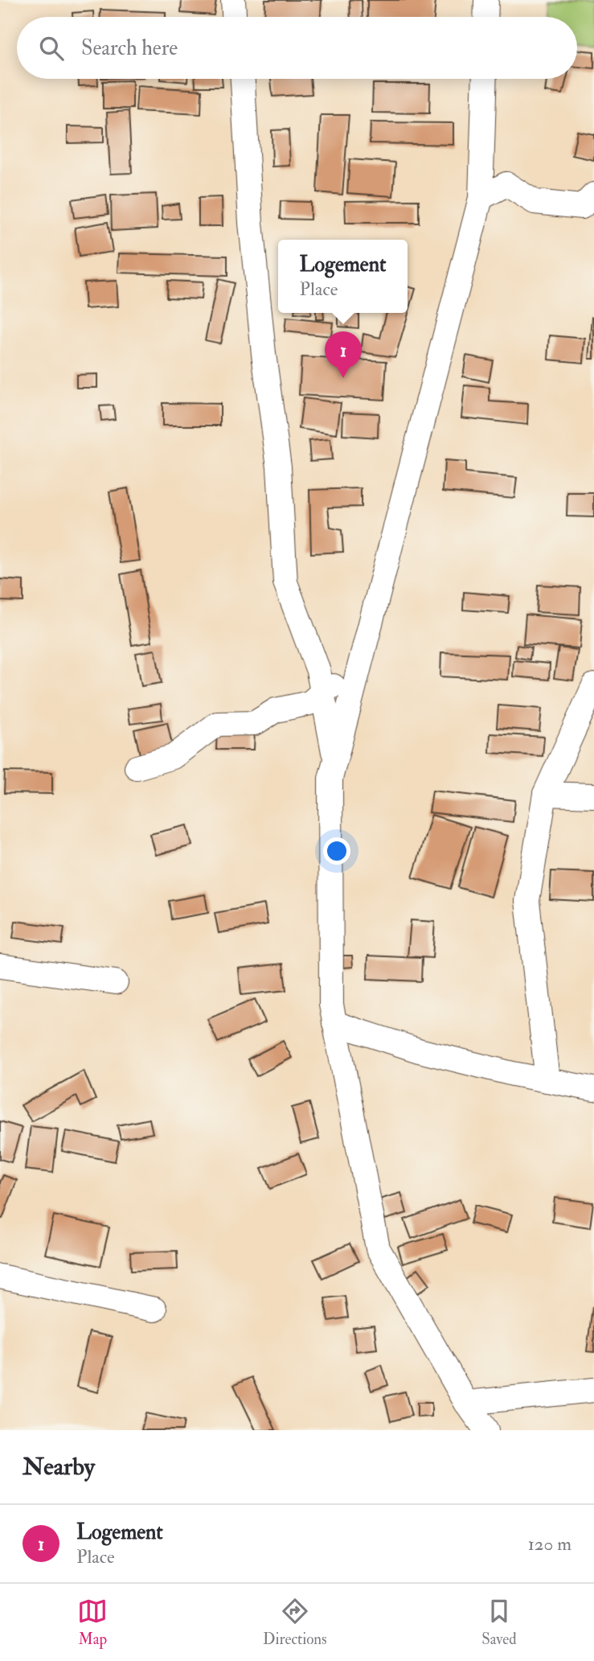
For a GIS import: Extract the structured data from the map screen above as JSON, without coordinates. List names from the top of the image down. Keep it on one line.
{"page":{"search":"Search here","popup":["Logement","Place"],"pins":"1","heading":"Nearby","list":[{"mark":"1","name":"Logement","note":"Place","value":"120 m"}],"nav":["Map","Directions","Saved"]}}
